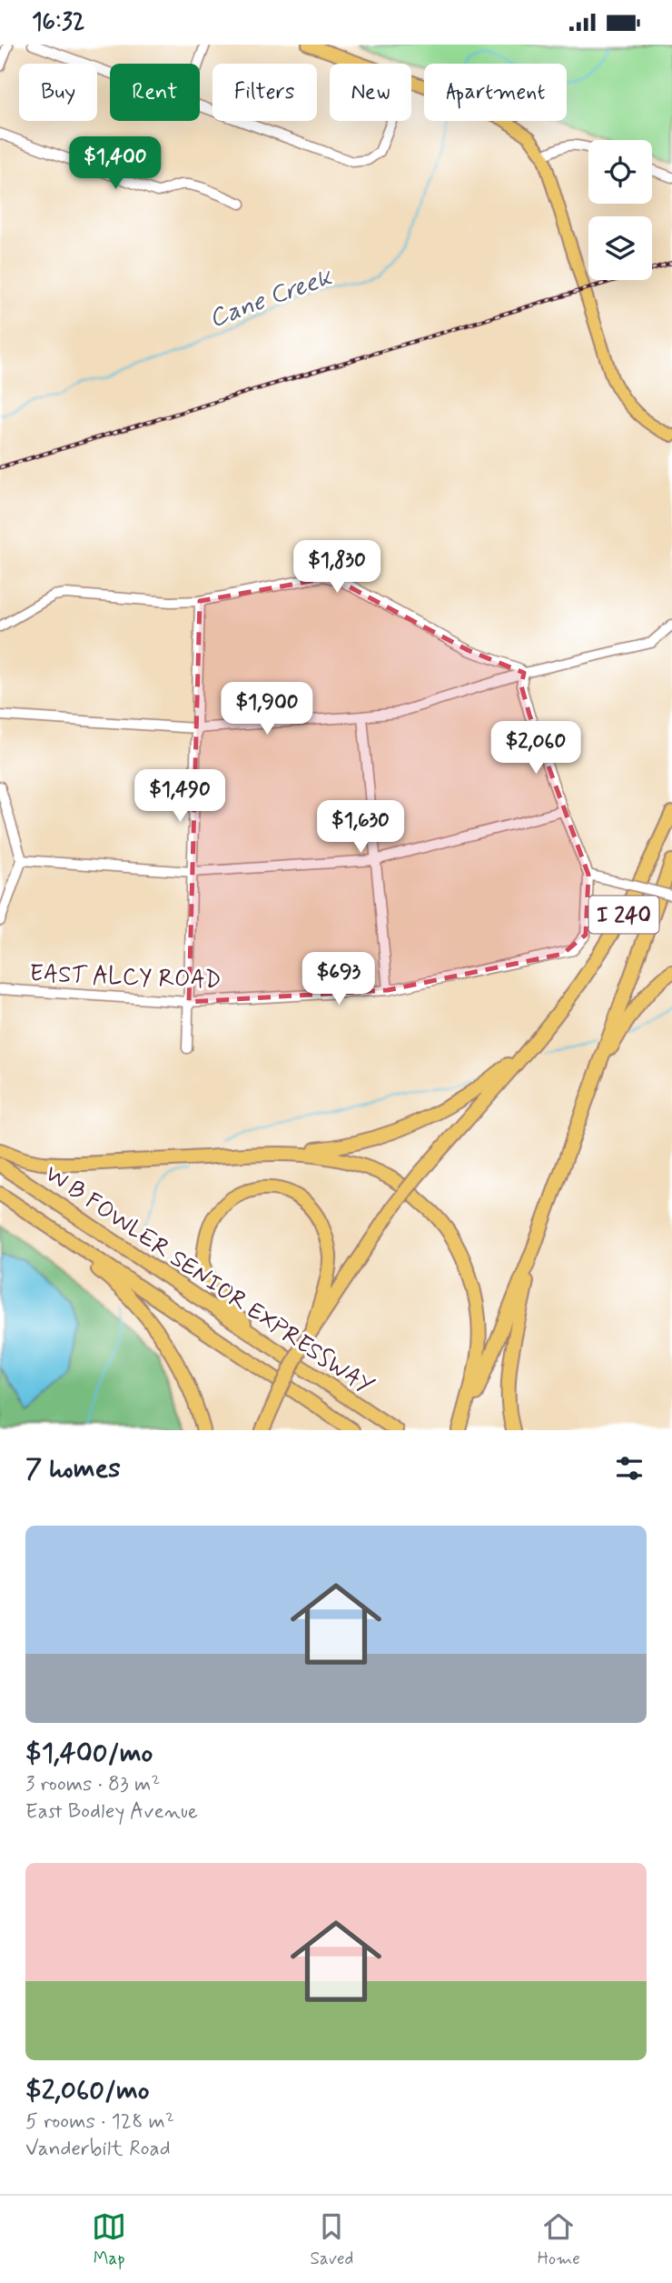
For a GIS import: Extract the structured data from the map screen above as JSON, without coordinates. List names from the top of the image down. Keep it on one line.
{"streets":{"highway":["I 240","W B FOWLER SENIOR EXPRESSWAY"],"street":["EAST ALCY ROAD"]},"water":["Cane Creek"],"page":{"status":"16:32","chip":["Buy","Rent","Filters","New","Apartment"],"price":["$1,400","$1,830","$1,900","$2,060","$1,490","$1,630","$693"],"heading":"7 homes","list":[{"name":"$1,400/mo","note":"3 rooms · 83 m² · East Bodley Avenue"},{"name":"$2,060/mo","note":"5 rooms · 128 m² · Vanderbilt Road"}],"tabs":["Map","Saved","Home"]}}
